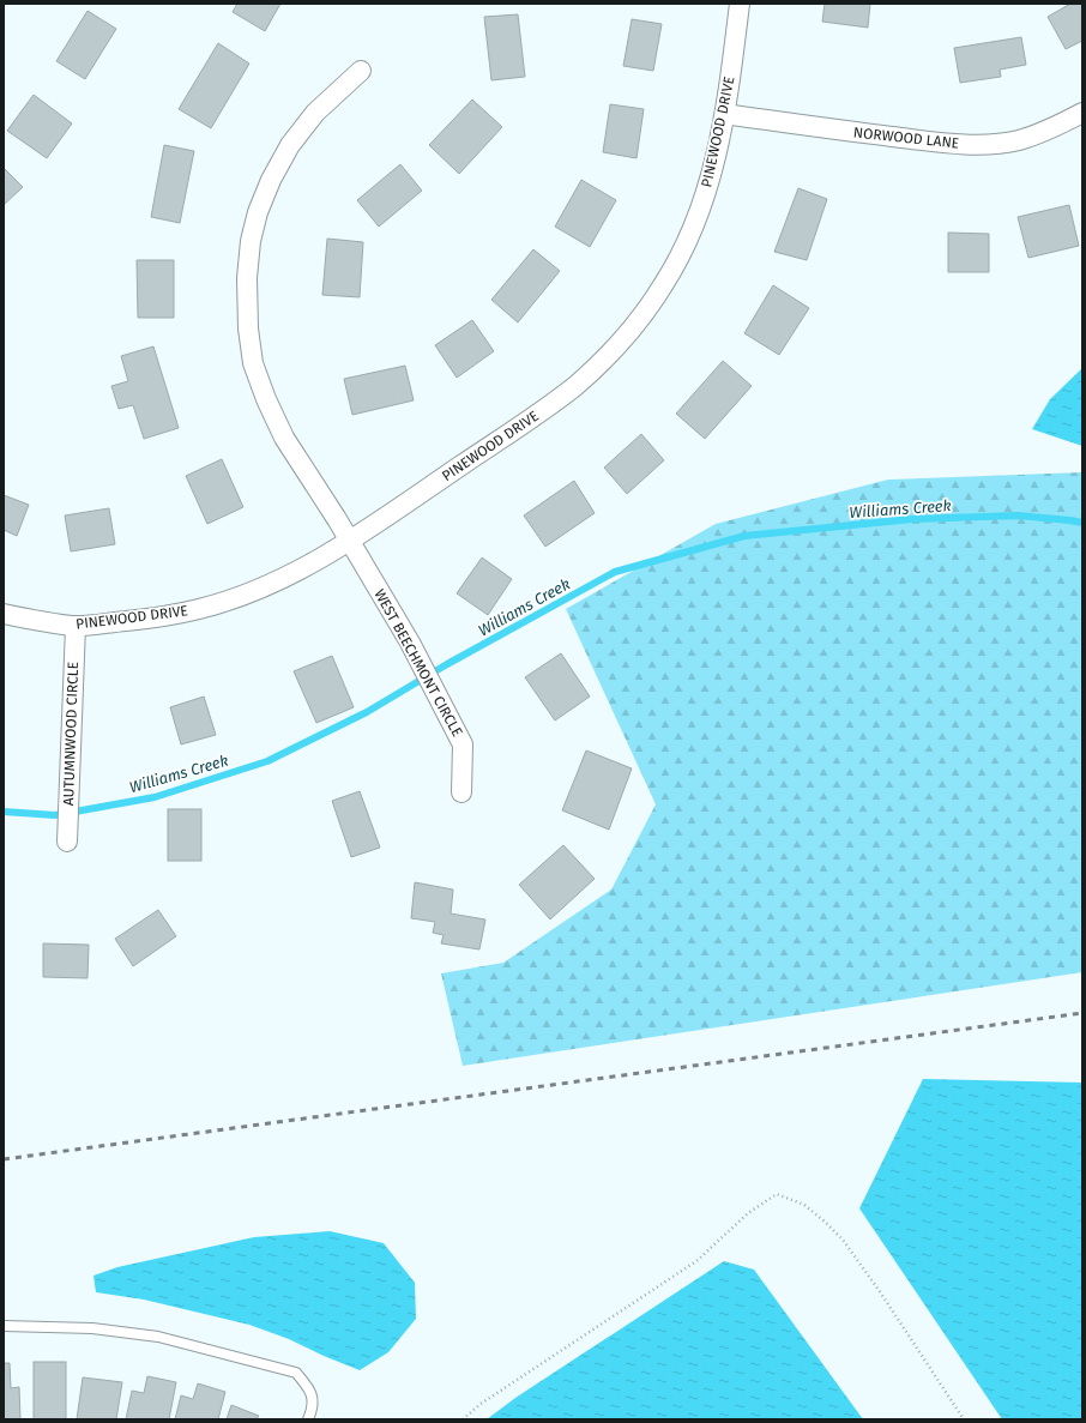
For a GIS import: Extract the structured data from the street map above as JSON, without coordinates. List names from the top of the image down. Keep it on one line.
{"streets":{"street":["PINEWOOD DRIVE","NORWOOD LANE","WEST BEECHMONT CIRCLE","AUTUMNWOOD CIRCLE"]},"crossings":[["PINEWOOD DRIVE","NORWOOD LANE"],["PINEWOOD DRIVE","WEST BEECHMONT CIRCLE"],["PINEWOOD DRIVE","AUTUMNWOOD CIRCLE"]],"water":["Williams Creek"]}
